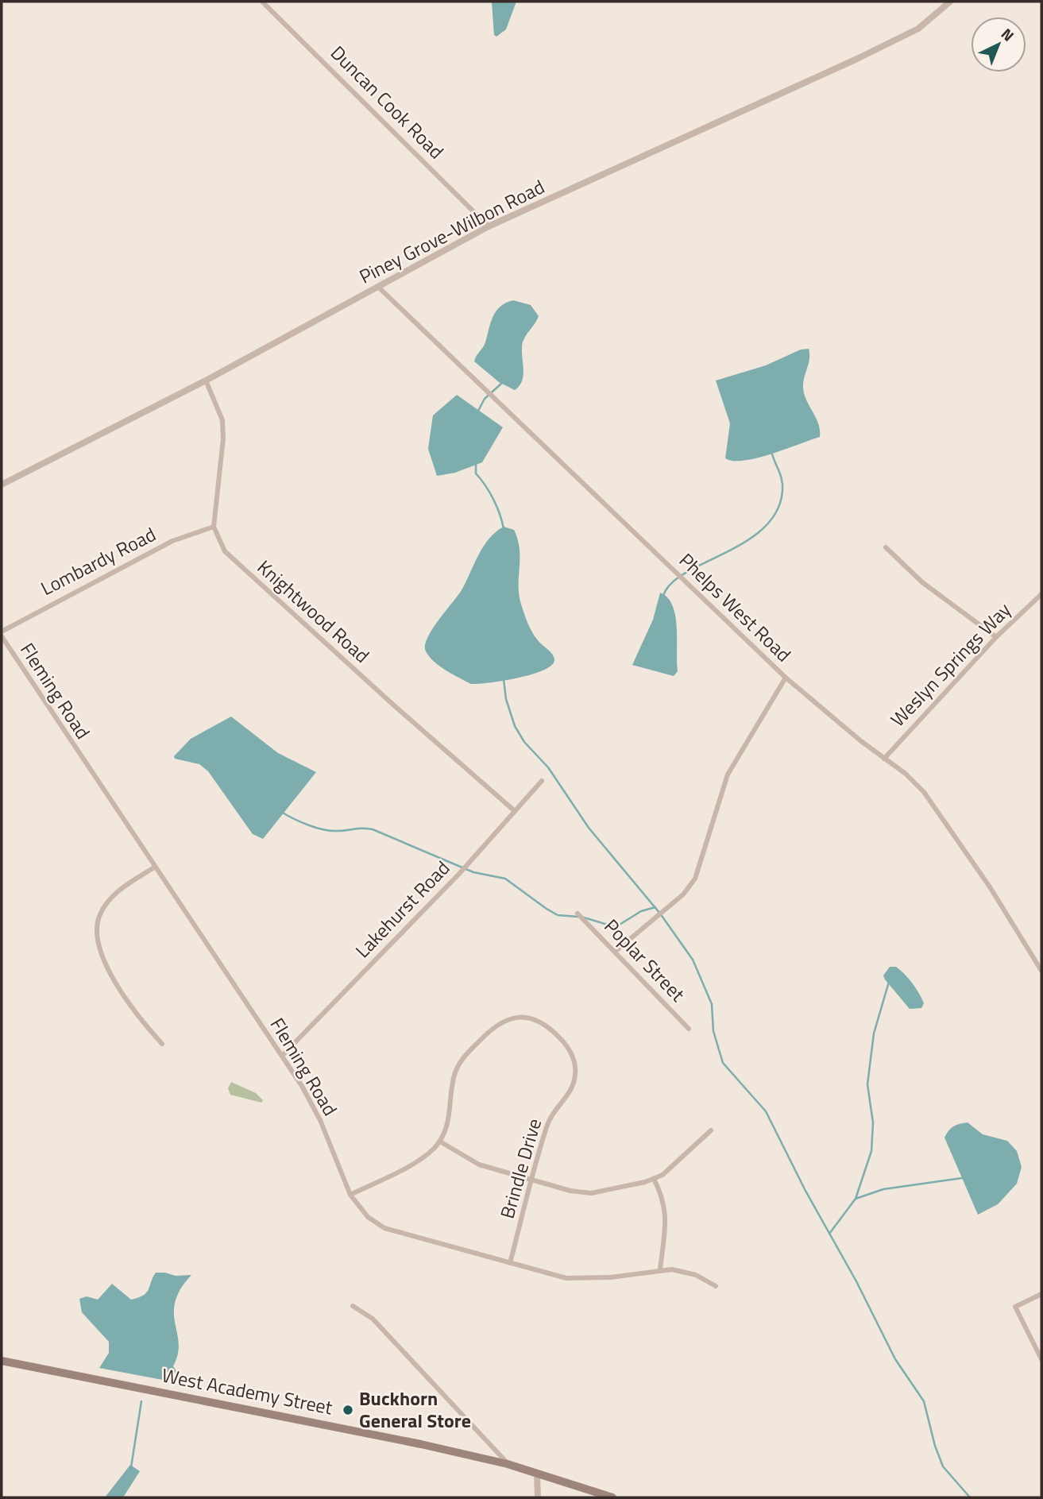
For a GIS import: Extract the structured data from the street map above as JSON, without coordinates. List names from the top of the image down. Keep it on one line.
{"streets":{"main road":["West Academy Street"],"street":["Duncan Cook Road","Piney Grove-Wilbon Road","Lombardy Road","Phelps West Road","Knightwood Road","Weslyn Springs Way","Fleming Road","Lakehurst Road","Poplar Street","Brindle Drive"]},"crossings":[["Duncan Cook Road","Piney Grove-Wilbon Road"],["Piney Grove-Wilbon Road","Phelps West Road"],["Lombardy Road","Knightwood Road"],["Phelps West Road","Weslyn Springs Way"],["Knightwood Road","Lakehurst Road"],["Fleming Road","Lakehurst Road"],["Fleming Road","Brindle Drive"]],"places":["Buckhorn General Store"],"north":"top right"}
